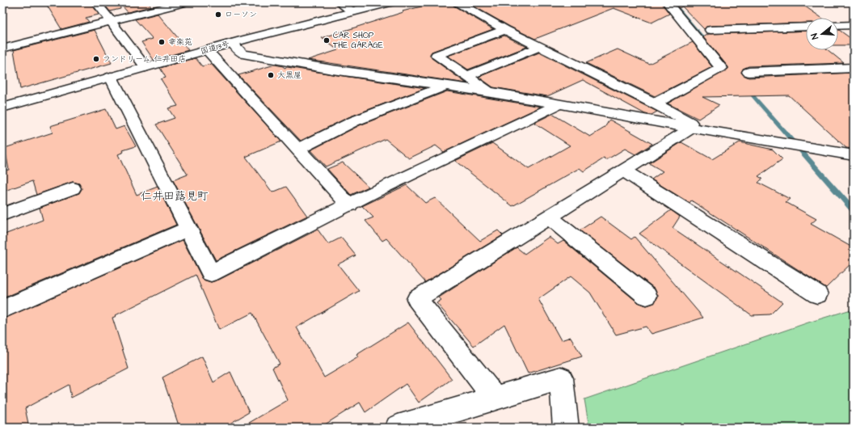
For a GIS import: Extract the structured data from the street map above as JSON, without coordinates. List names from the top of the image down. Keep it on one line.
{"streets":{"main road":["国道13号"]},"districts":["仁井田蕗見町"],"places":["ローソン","CAR SHOP THE GARAGE","幸楽苑","ランドリーム 仁井田店","大黒屋"],"north":"left"}
